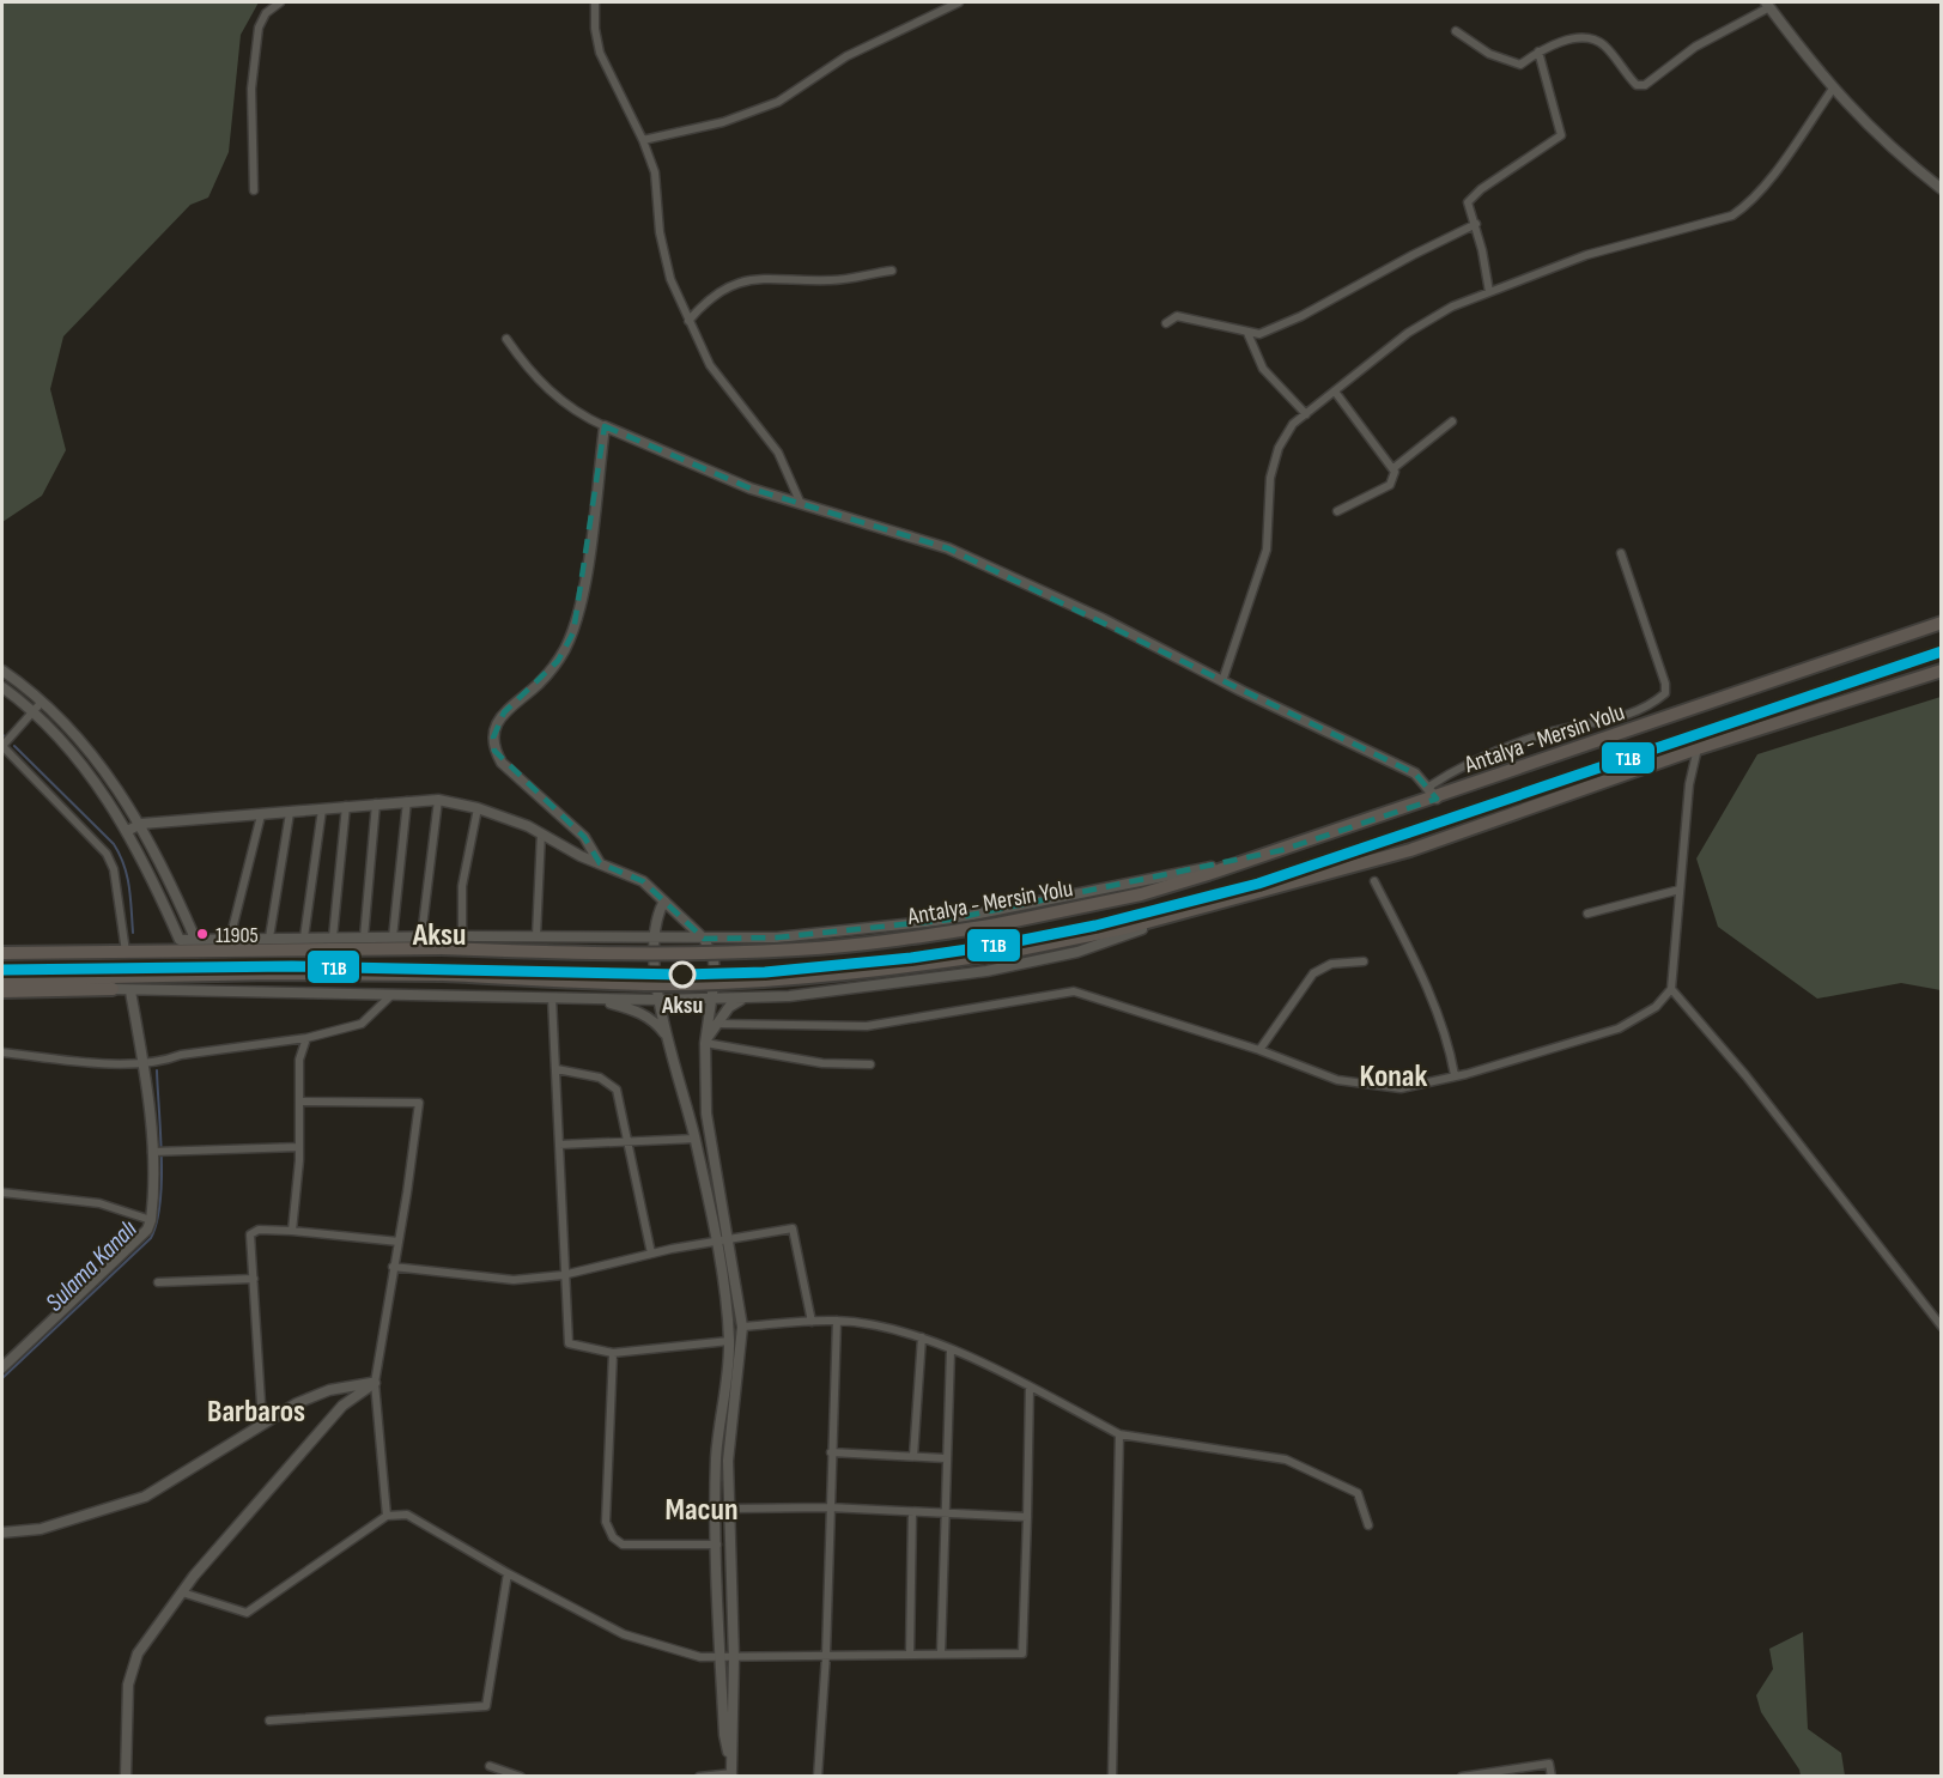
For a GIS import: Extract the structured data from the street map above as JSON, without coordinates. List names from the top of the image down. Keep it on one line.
{"streets":{"highway":["Antalya - Mersin Yolu"]},"districts":["Aksu","Konak","Barbaros","Macun"],"water":["Sulama Kanalı"],"places":["11905","Aksu"],"lines":["transit line T1B"]}
